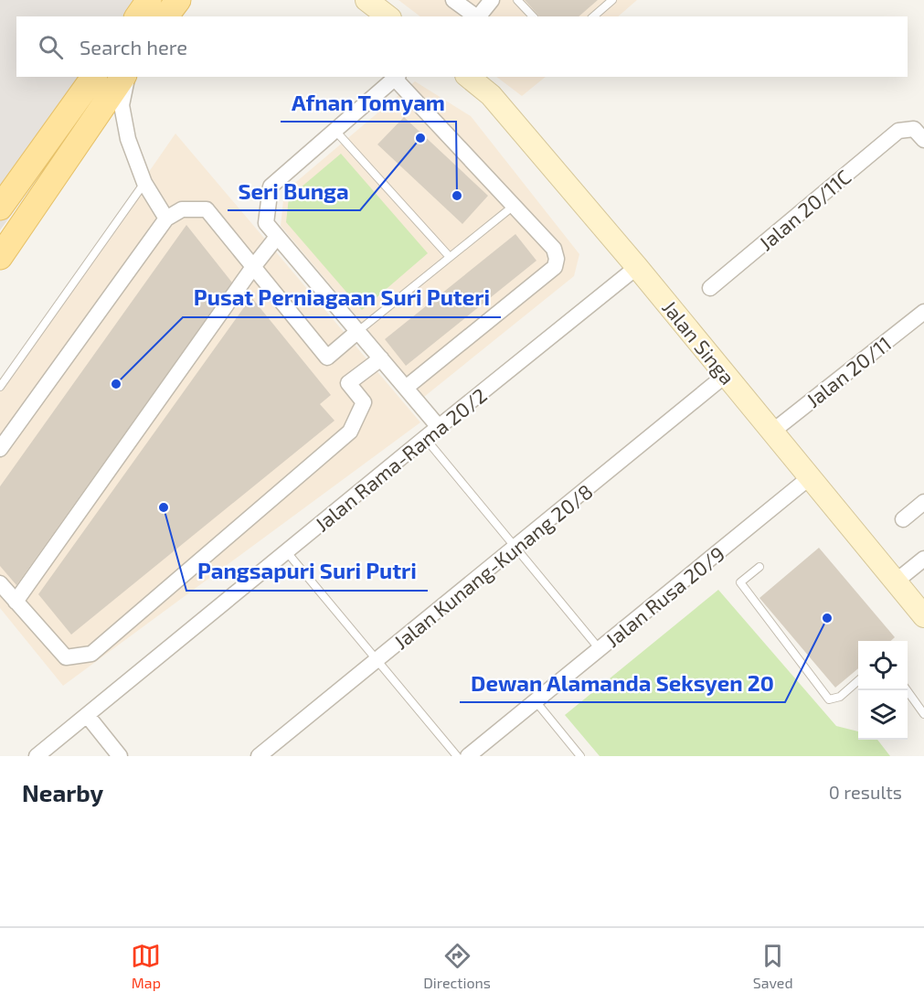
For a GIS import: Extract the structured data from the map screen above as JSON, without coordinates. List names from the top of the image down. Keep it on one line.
{"streets":{"street":["Jalan 20/11C","Jalan Singa","Jalan 20/11","Jalan Rama-Rama 20/2","Jalan Kunang-Kunang 20/8","Jalan Rusa 20/9"]},"crossings":[["Jalan Singa","Jalan 20/11"],["Jalan Singa","Jalan Rama-Rama 20/2"],["Jalan Singa","Jalan Kunang-Kunang 20/8"],["Jalan Singa","Jalan Rusa 20/9"]],"places":["Seri Bunga","Afnan Tomyam","Pusat Perniagaan Suri Puteri","Pangsapuri Suri Putri","Dewan Alamanda Seksyen 20"],"page":{"search":"Search here","heading":["Nearby","0 results"],"nav":["Map","Directions","Saved"]}}
